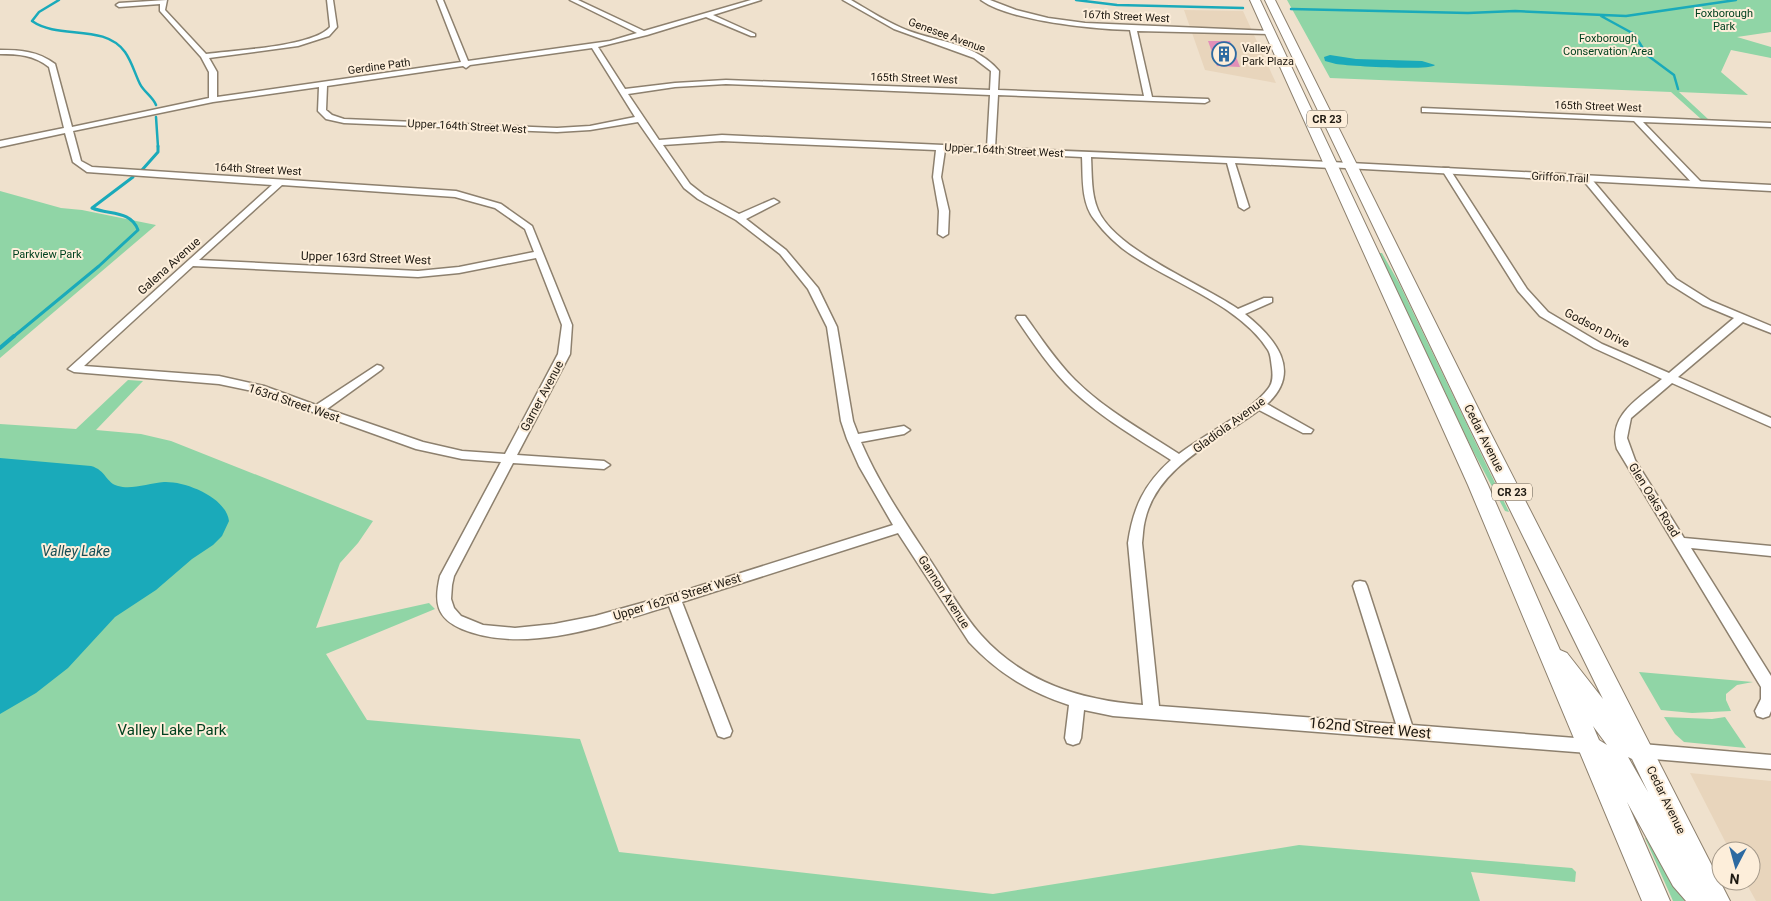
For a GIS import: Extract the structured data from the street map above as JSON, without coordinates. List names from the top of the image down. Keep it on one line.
{"streets":{"main road":["CR 23","Cedar Avenue"],"street":["167th Street West","Genesee Avenue","Gerdine Path","165th Street West","Upper 164th Street West","164th Street West","Griffon Trail","Upper 163rd Street West","Galena Avenue","Godson Drive","Garner Avenue","163rd Street West","Gladiola Avenue","Glen Oaks Road","Gannon Avenue","Upper 162nd Street West","162nd Street West"]},"crossings":[["167th Street West","Cedar Avenue"],["Genesee Avenue","165th Street West"],["Genesee Avenue","Upper 164th Street West"],["Gerdine Path","Upper 164th Street West"],["Gerdine Path","164th Street West"],["Gerdine Path","Gannon Avenue"],["165th Street West","Gannon Avenue"],["Upper 164th Street West","Griffon Trail"],["Upper 164th Street West","Gladiola Avenue"],["Upper 164th Street West","Cedar Avenue"],["Upper 164th Street West","Gannon Avenue"],["164th Street West","Galena Avenue"],["164th Street West","Garner Avenue"],["Griffon Trail","Godson Drive"],["Griffon Trail","Cedar Avenue"],["Upper 163rd Street West","Galena Avenue"],["Upper 163rd Street West","Garner Avenue"],["Galena Avenue","163rd Street West"],["Godson Drive","Glen Oaks Road"],["Garner Avenue","163rd Street West"],["Garner Avenue","Upper 162nd Street West"],["Gladiola Avenue","Gannon Avenue"],["Gladiola Avenue","162nd Street West"],["Cedar Avenue","162nd Street West"],["Gannon Avenue","Upper 162nd Street West"],["Gannon Avenue","162nd Street West"]],"water":["Valley Lake"],"parks":["Foxborough Park","Foxborough Conservation Area","Parkview Park","Valley Lake Park"],"places":{"building":["Valley Park Plaza"]},"north":"bottom"}
